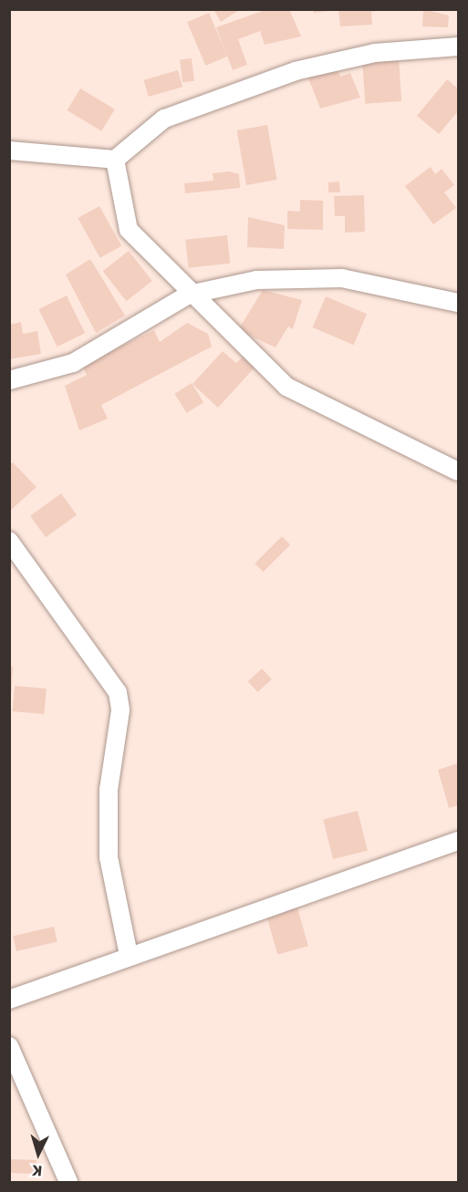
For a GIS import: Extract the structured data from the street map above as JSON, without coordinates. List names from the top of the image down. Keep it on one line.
{"north":"bottom"}
